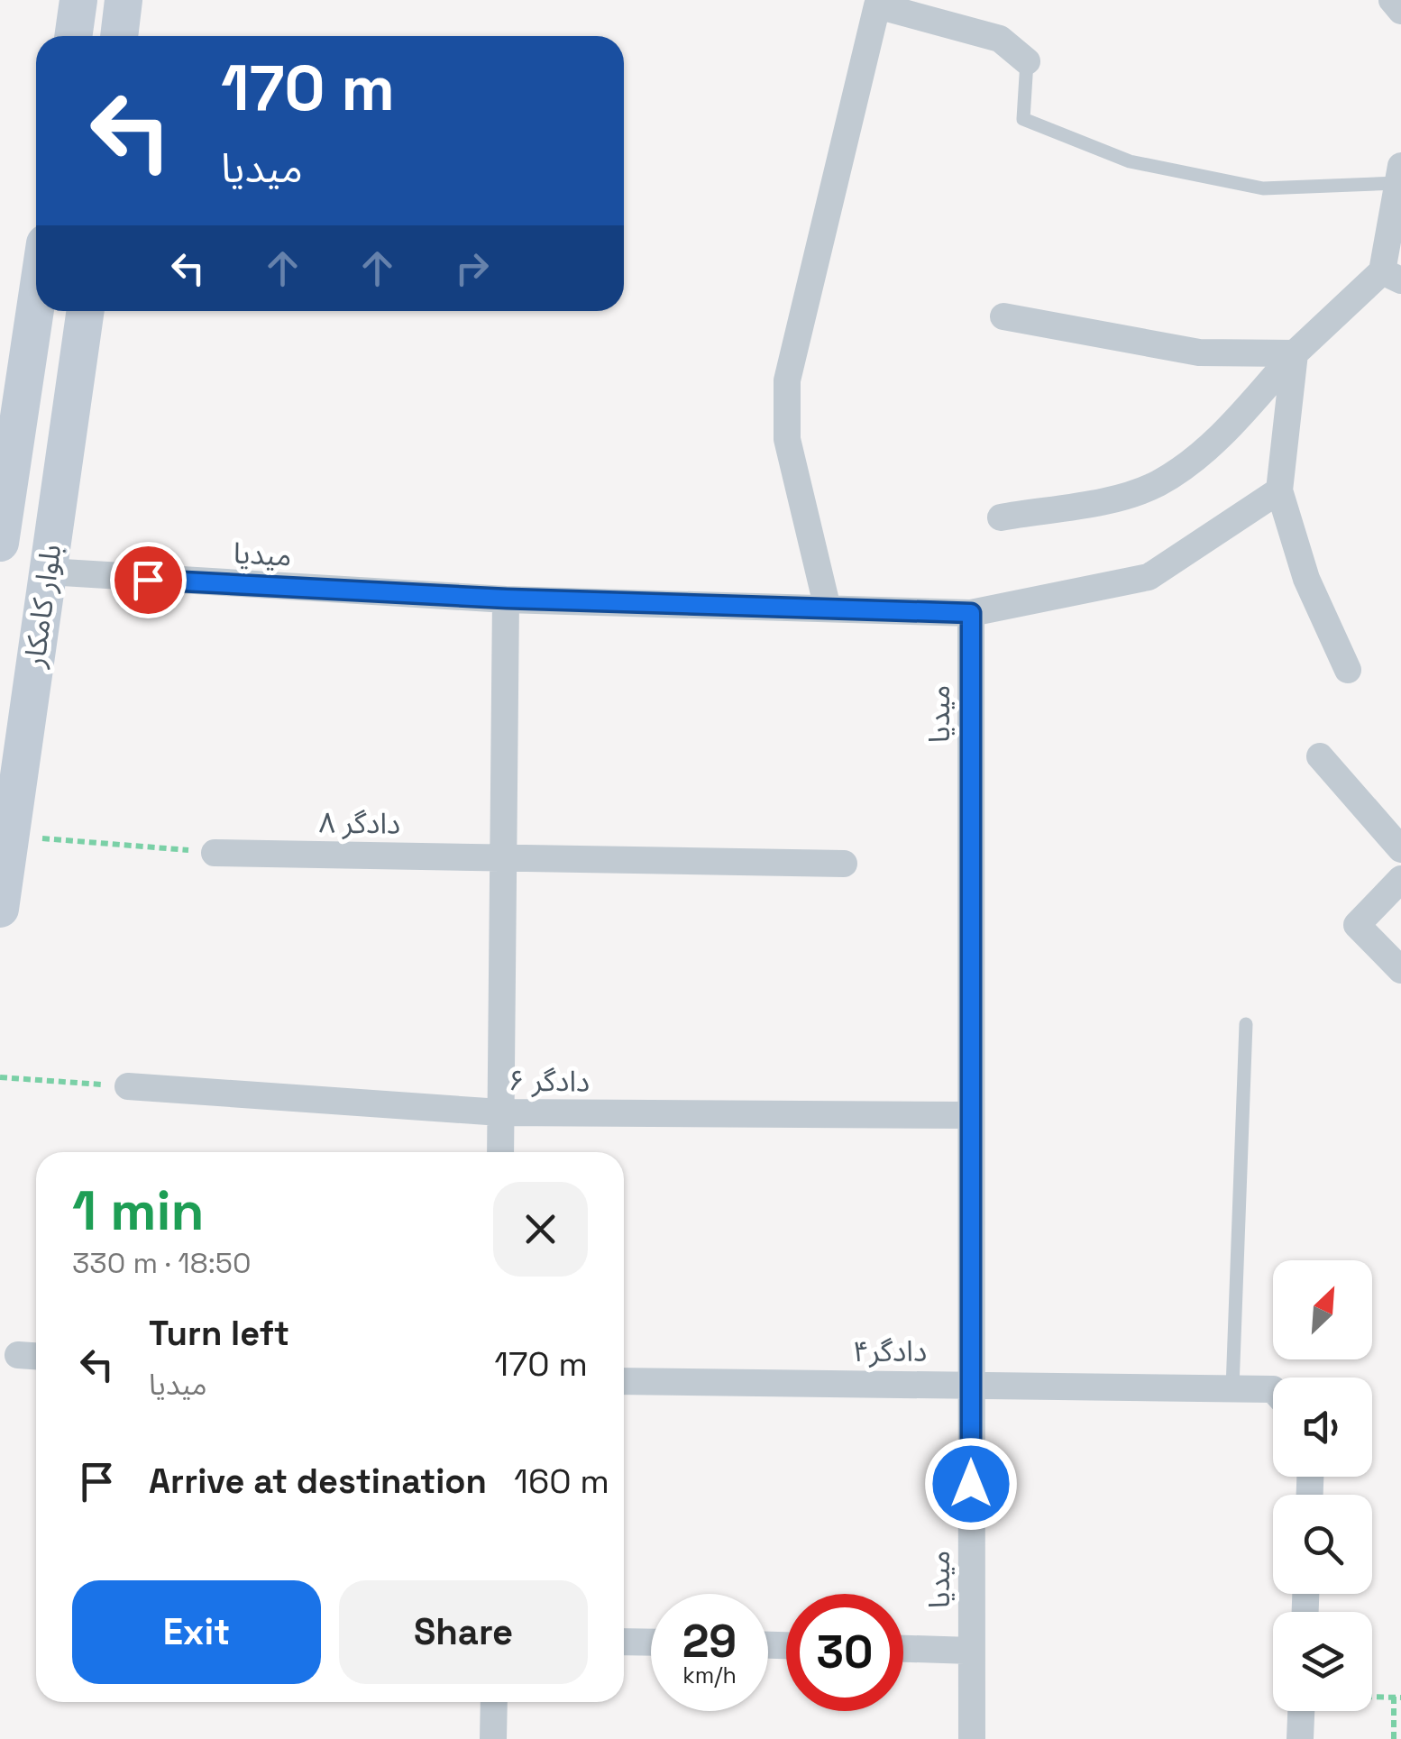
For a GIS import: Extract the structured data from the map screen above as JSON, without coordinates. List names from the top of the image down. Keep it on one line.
{"streets":{"main road":["بلوار کامکار"],"street":["میدیا","دادگر ۸","دادگر ۶","دادگر۴"]},"crossings":[["میدیا","بلوار کامکار"],["میدیا","دادگر ۶"],["میدیا","دادگر۴"]],"north":"top right","page":{"turn":["170 m","میدیا"],"heading":["1 min","330 m · 18:50"],"list":[{"name":"Turn left","note":"میدیا","value":"170 m"},{"name":"Arrive at destination","value":"160 m"}],"buttons":["Exit","Share"],"speed":"29 km/h","limit":"30"}}
